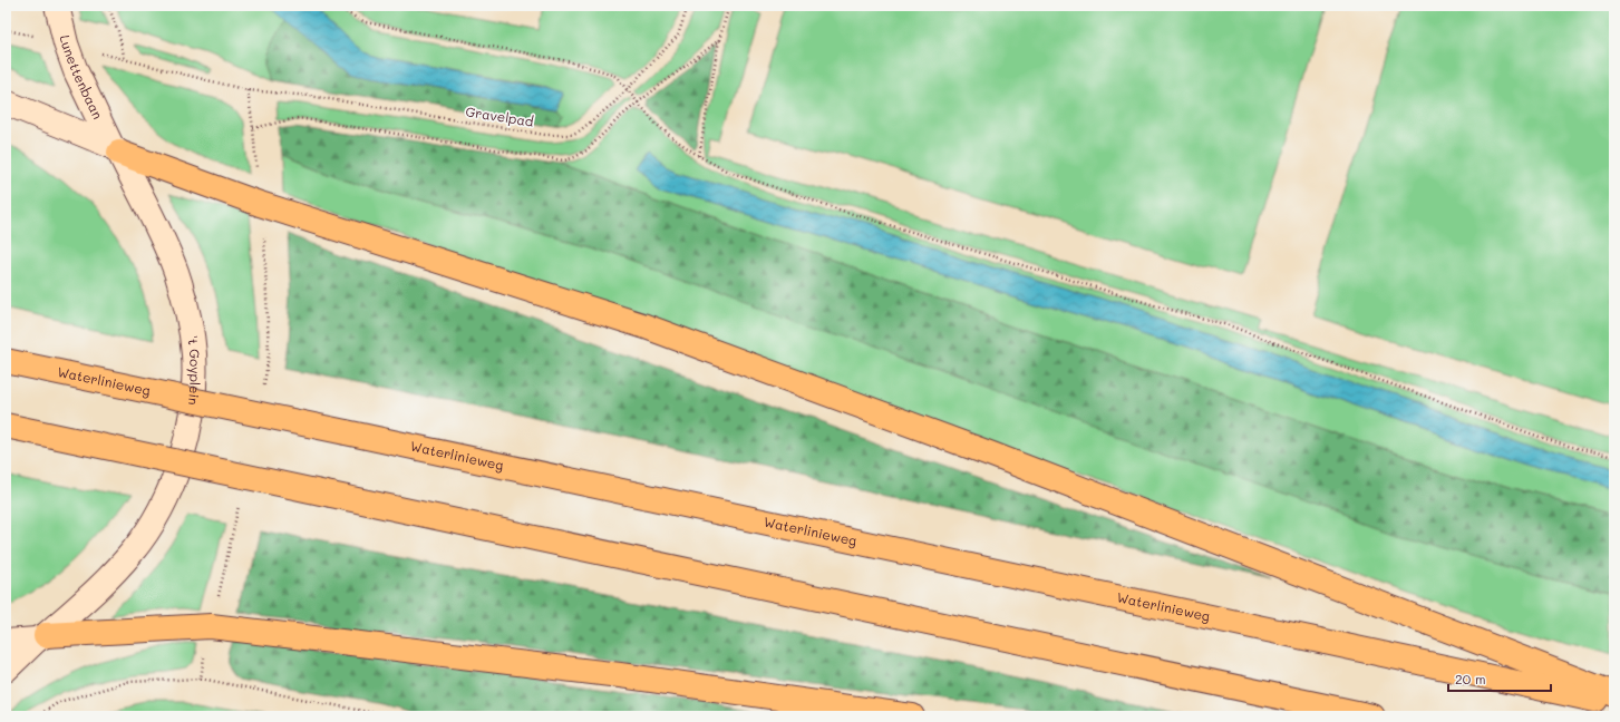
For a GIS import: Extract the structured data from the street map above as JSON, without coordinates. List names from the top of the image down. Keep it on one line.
{"streets":{"main road":["Lunettenbaan","'t Goyplein","Waterlinieweg"],"path":["Gravelpad"]},"crossings":[["Lunettenbaan","Gravelpad"],["Lunettenbaan","'t Goyplein"]],"scale_bar":"20 m"}
